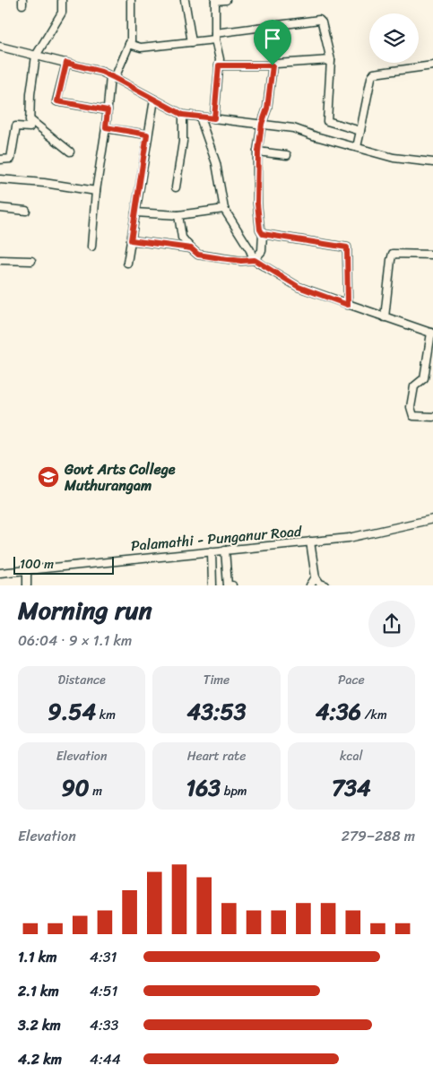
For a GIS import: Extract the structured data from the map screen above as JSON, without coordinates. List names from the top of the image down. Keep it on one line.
{"streets":{"street":["Palamathi - Punganur Road"]},"places":{"school or university":["Govt Arts College Muthurangam"]},"scale_bar":"100 m","page":{"scale":"100 m","heading":["Morning run","06:04 · 9 × 1.1 km"],"stats":[["Distance","9.54 km"],["Time","43:53"],["Pace","4:36 /km"],["Elevation","90 m"],["Heart rate","163 bpm"],["kcal","734"]],"chart":["Elevation","279–288 m"],"list":[{"name":"1.1 km","note":"4:31"},{"name":"2.1 km","note":"4:51"},{"name":"3.2 km","note":"4:33"},{"name":"4.2 km","note":"4:44"}]}}
